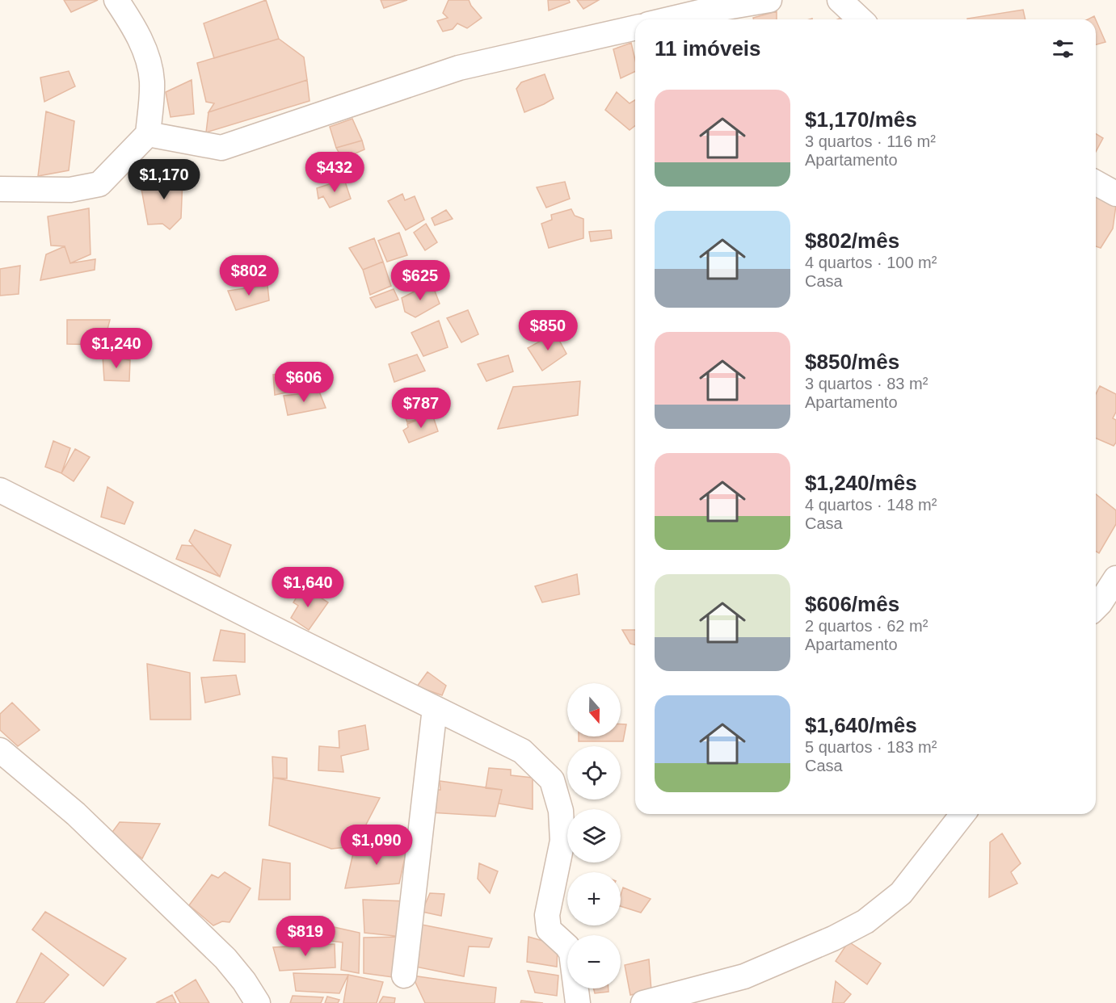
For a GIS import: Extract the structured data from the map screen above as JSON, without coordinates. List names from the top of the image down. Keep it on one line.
{"north":"bottom","page":{"heading":"11 imóveis","list":[{"name":"$1,170/mês","note":"3 quartos · 116 m² · Apartamento"},{"name":"$802/mês","note":"4 quartos · 100 m² · Casa"},{"name":"$850/mês","note":"3 quartos · 83 m² · Apartamento"},{"name":"$1,240/mês","note":"4 quartos · 148 m² · Casa"},{"name":"$606/mês","note":"2 quartos · 62 m² · Apartamento"},{"name":"$1,640/mês","note":"5 quartos · 183 m² · Casa"}],"price":["$432","$1,170","$802","$625","$850","$1,240","$606","$787","$1,640","$1,090","$819"],"map_buttons":["+","−"]}}
